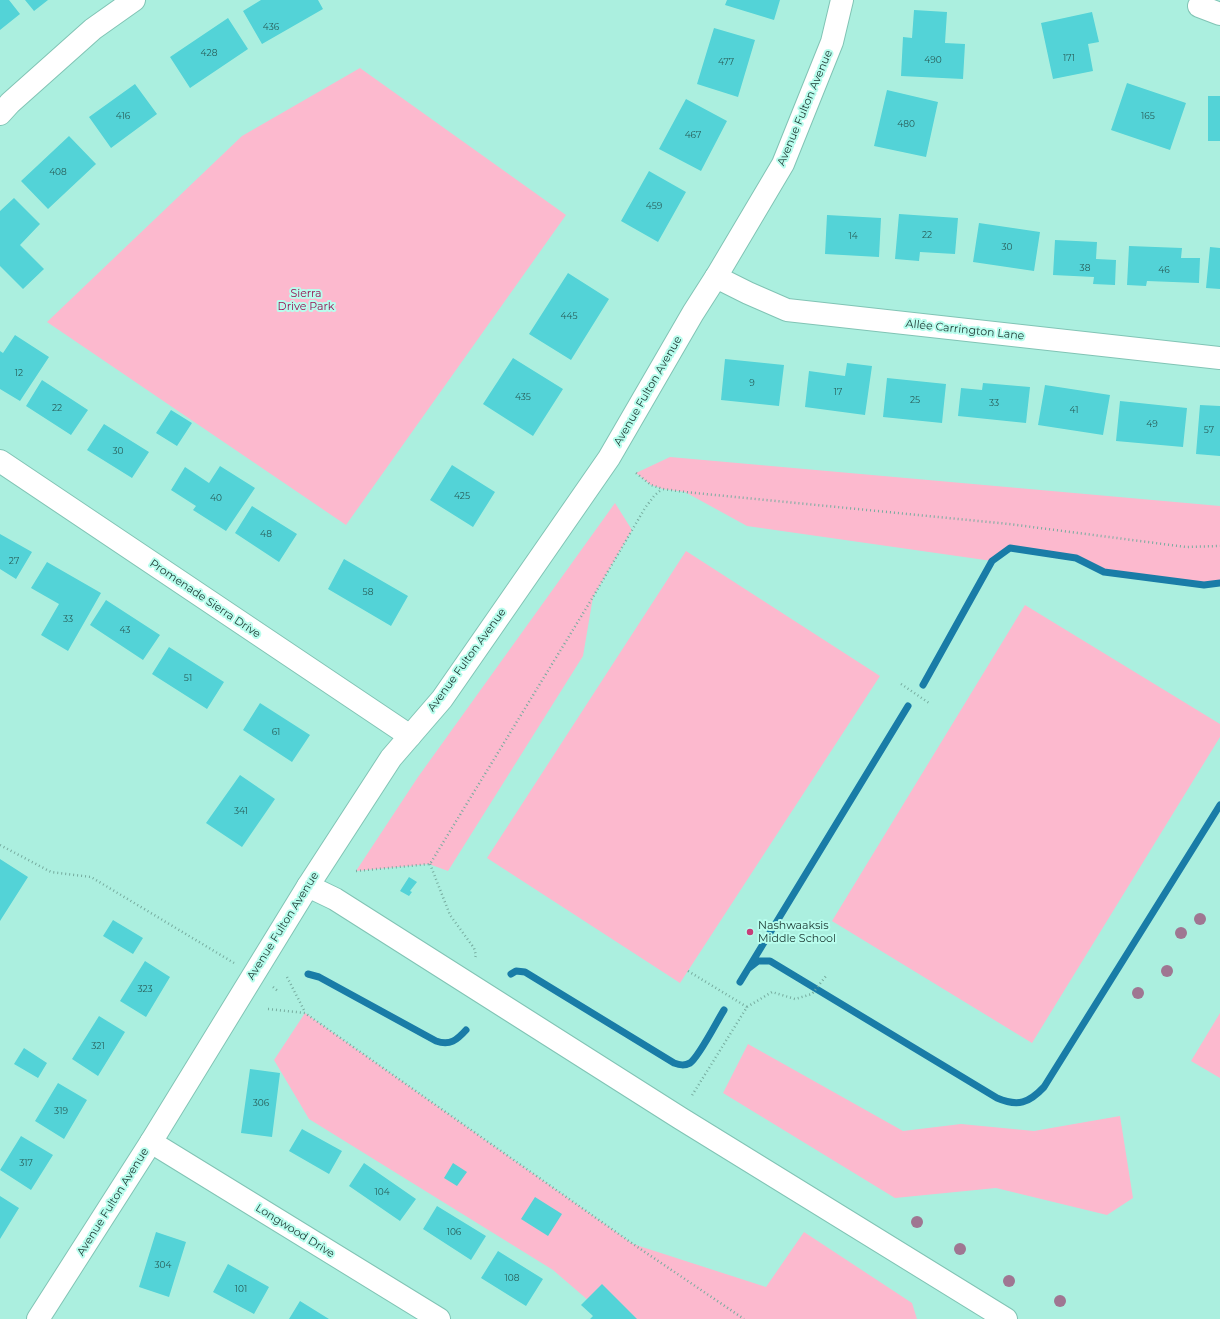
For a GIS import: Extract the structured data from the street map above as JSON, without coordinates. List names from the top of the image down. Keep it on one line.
{"streets":{"street":["Avenue Fulton Avenue","Allée Carrington Lane","Promenade Sierra Drive","Longwood Drive"]},"crossings":[["Avenue Fulton Avenue","Allée Carrington Lane"],["Avenue Fulton Avenue","Promenade Sierra Drive"],["Avenue Fulton Avenue","Longwood Drive"]],"parks":["Sierra Drive Park"],"places":["Nashwaaksis Middle School"],"house_numbers":["436","428","171","490","477","416","165","480","467","408","459","22","14","30","38","46","445","12","9","17","435","25","33","22","41","49","57","30","425","40","48","27","58","33","43","51","61","341","323","321","306","319","317","104","106","304","108","101"]}
